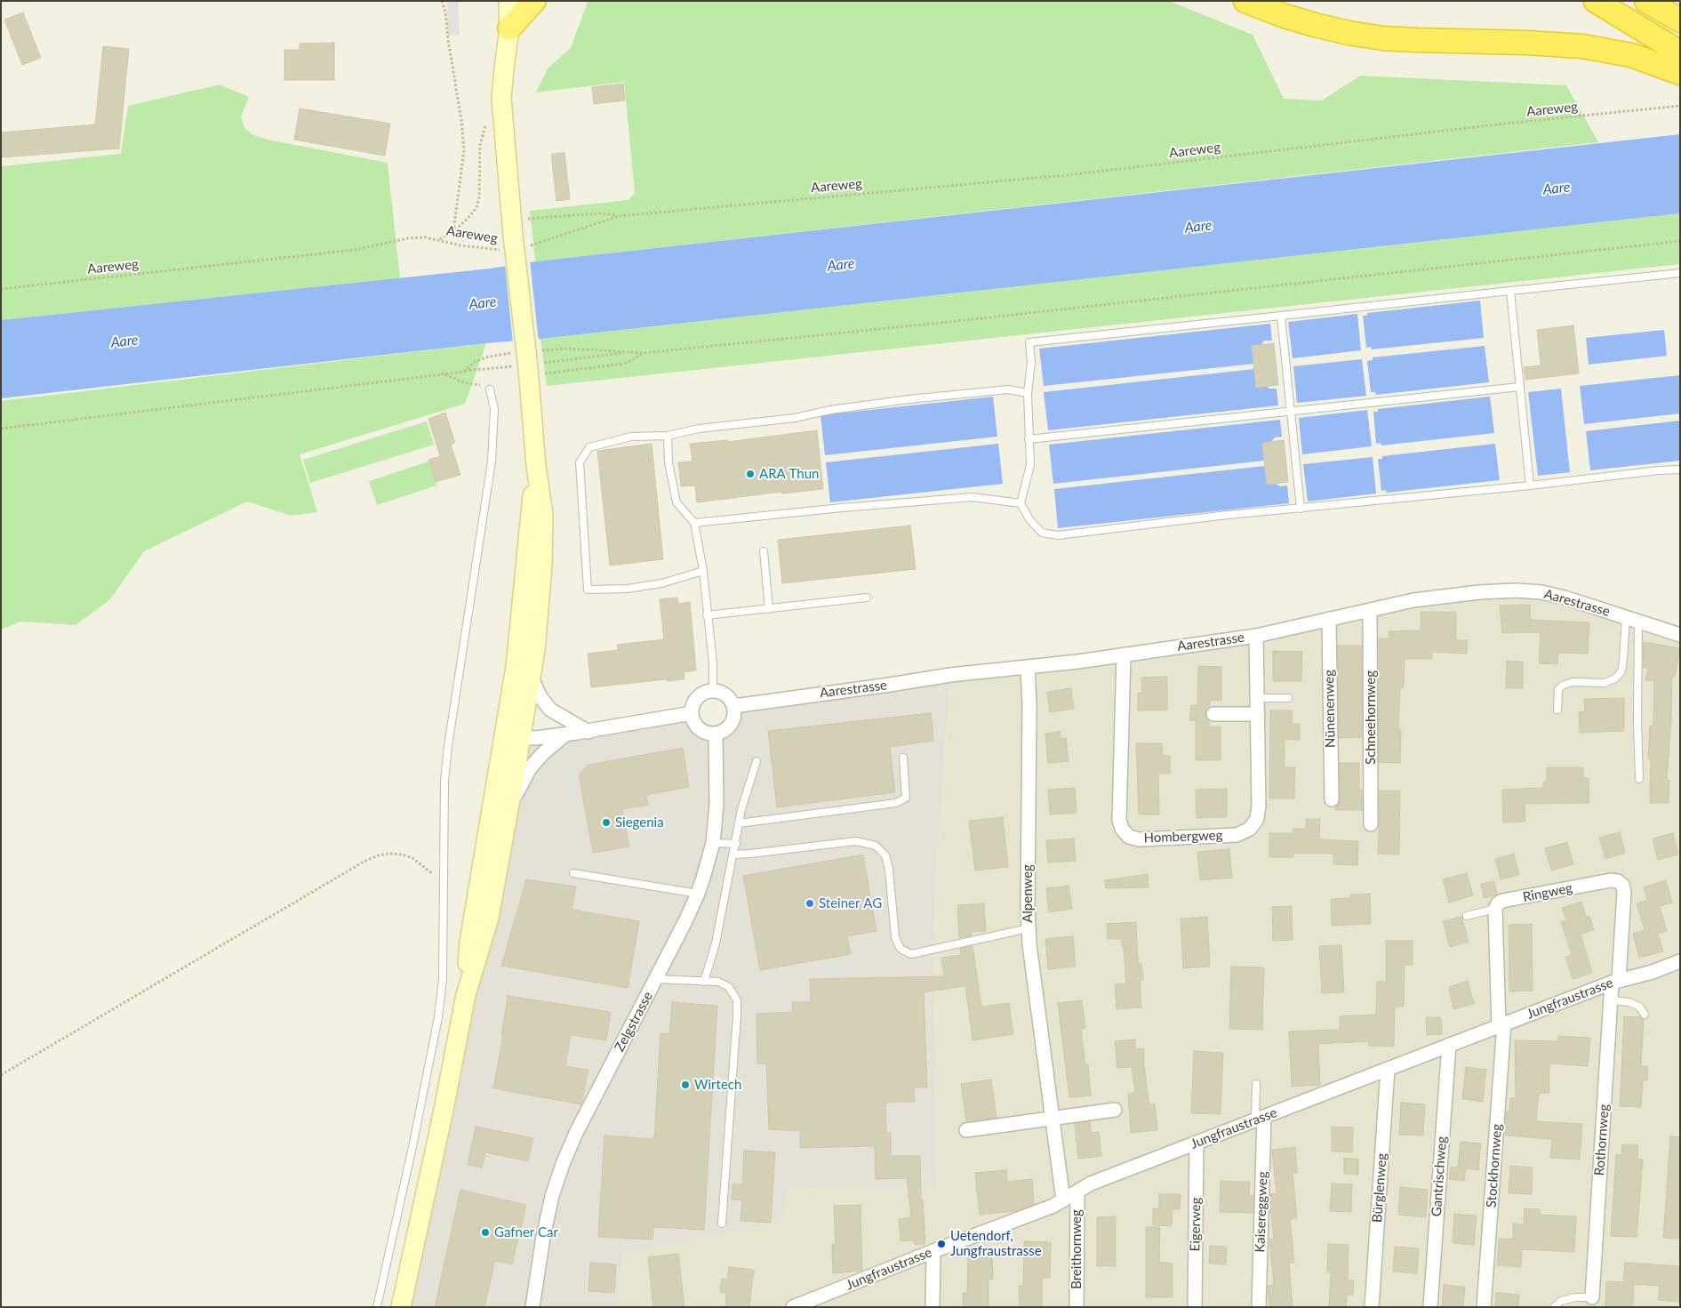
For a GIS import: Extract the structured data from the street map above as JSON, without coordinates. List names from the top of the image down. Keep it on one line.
{"streets":{"street":["Aarestrasse","Nünenenweg","Schneehornweg","Hombergweg","Ringweg","Alpenweg","Jungfraustrasse","Zelgstrasse","Rothornweg","Stockhornweg","Gantrischweg","Bürglenweg","Kaisereggweg","Eigerweg","Breithornweg"],"path":["Aareweg"]},"crossings":[["Aarestrasse","Nünenenweg"],["Aarestrasse","Schneehornweg"],["Aarestrasse","Hombergweg"],["Aarestrasse","Alpenweg"],["Aarestrasse","Zelgstrasse"],["Ringweg","Jungfraustrasse"],["Ringweg","Rothornweg"],["Alpenweg","Jungfraustrasse"],["Jungfraustrasse","Rothornweg"],["Jungfraustrasse","Stockhornweg"],["Jungfraustrasse","Gantrischweg"],["Jungfraustrasse","Bürglenweg"],["Jungfraustrasse","Kaisereggweg"],["Jungfraustrasse","Eigerweg"],["Jungfraustrasse","Breithornweg"]],"water":["Aare"],"places":["ARA Thun","Siegenia","Steiner AG","Wirtech","Gafner Car","Uetendorf, Jungfraustrasse"]}
